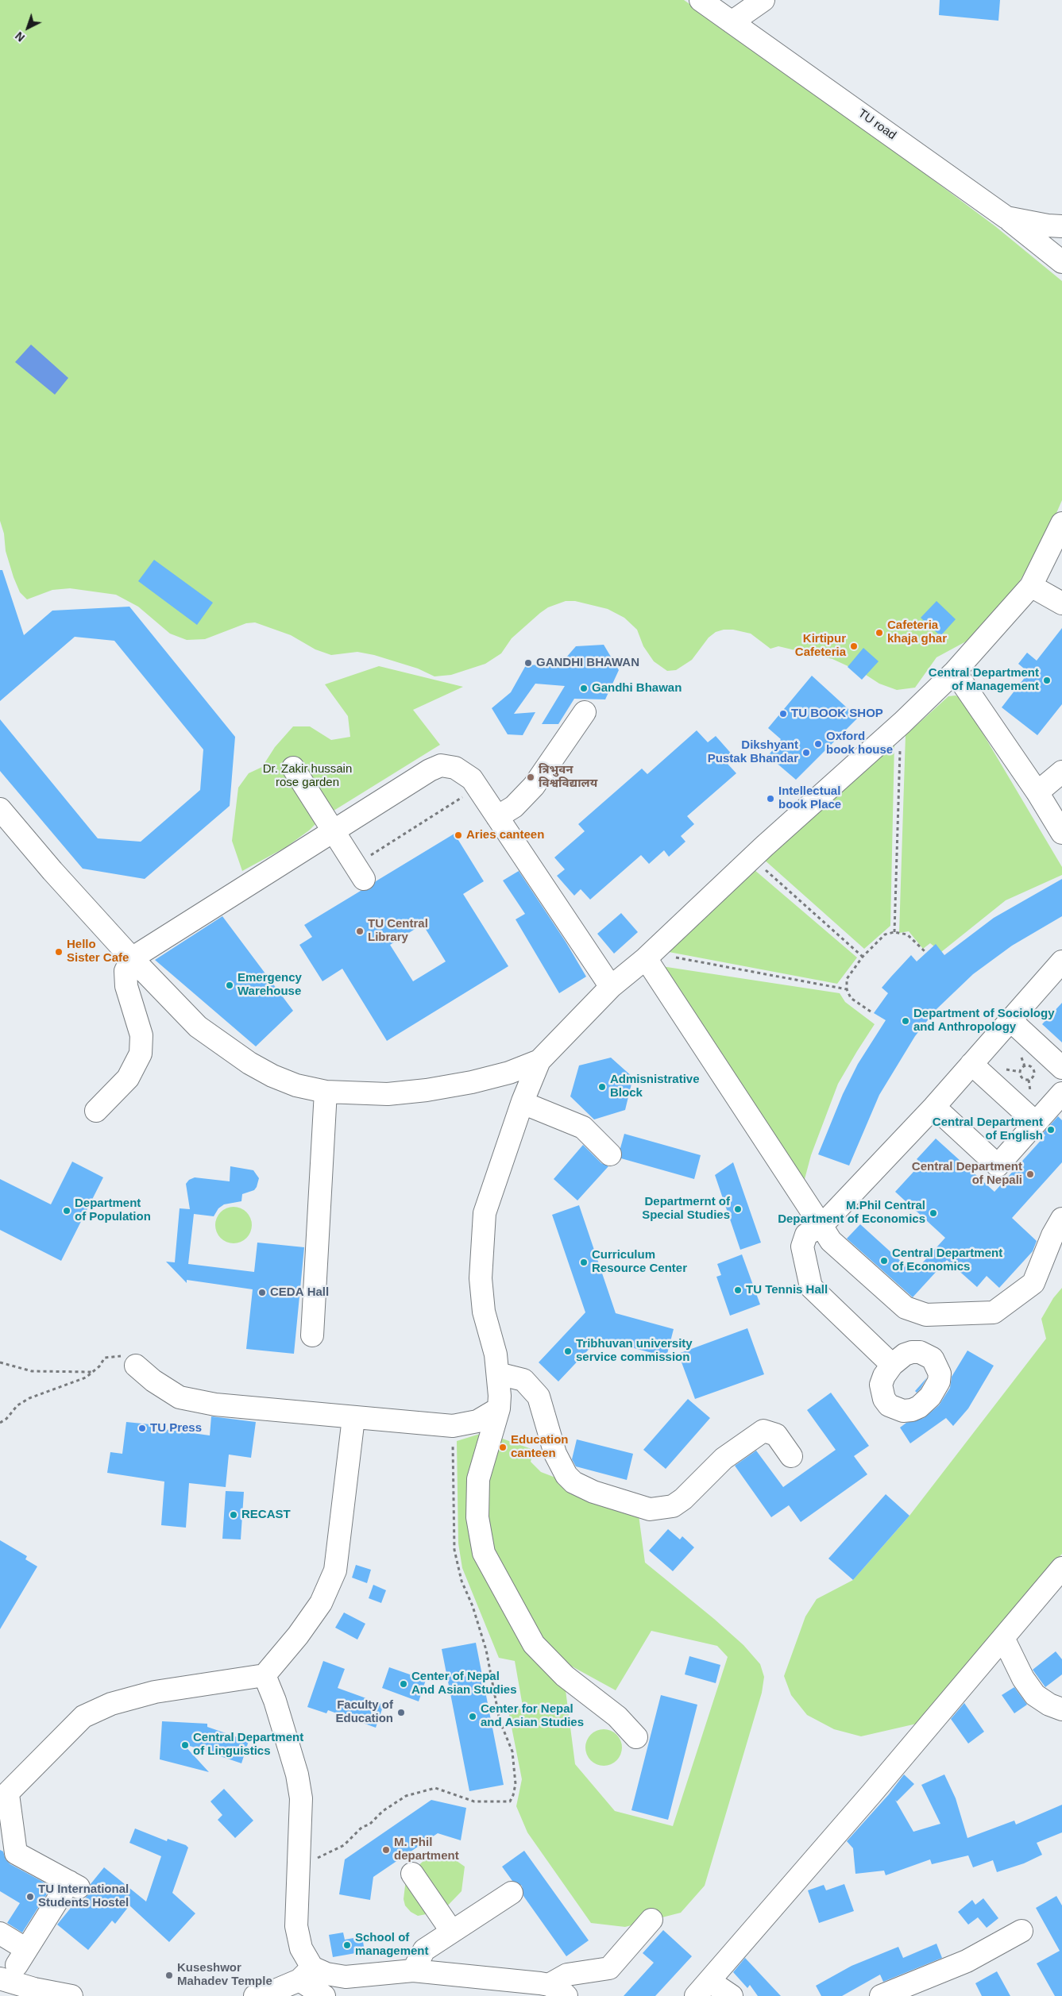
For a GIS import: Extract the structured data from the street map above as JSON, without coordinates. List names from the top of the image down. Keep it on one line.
{"streets":{"street":["TU road"]},"parks":["Dr. Zakir hussain rose garden"],"places":["Cafeteria khaja ghar","Kirtipur Cafeteria","GANDHI BHAWAN","Central Department of Management","Gandhi Bhawan","TU BOOK SHOP","Oxford book house","Dikshyant Pustak Bhandar","त्रिभुवन विश्वविद्यालय","Intellectual book Place","Aries canteen","TU Central Library","Hello Sister Cafe","Emergency Warehouse","Department of Sociology and Anthropology","Admisnistrative Block","Central Department of English","Central Department of Nepali","Departmernt of Special Studies","Department of Population","M.Phil Central Department of Economics","Central Department of Economics","Curriculum Resource Center","TU Tennis Hall","CEDA Hall","Tribhuvan university service commission","TU Press","Education canteen","RECAST","Center of Nepal And Asian Studies","Faculty of Education","Center for Nepal and Asian Studies","Central Department of Linguistics","M. Phil department","TU International Students Hostel","School of management","Kuseshwor Mahadev Temple"],"north":"bottom left"}
